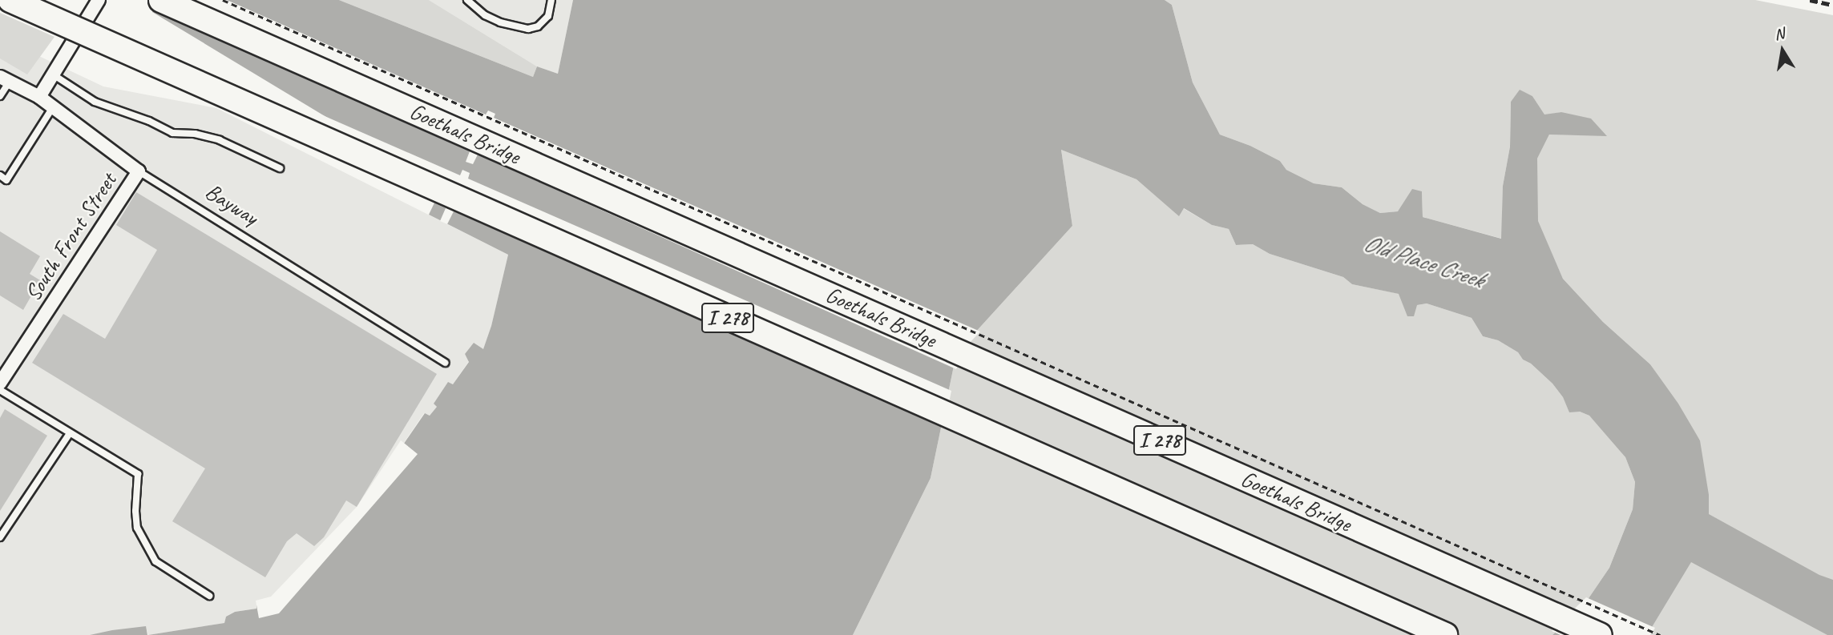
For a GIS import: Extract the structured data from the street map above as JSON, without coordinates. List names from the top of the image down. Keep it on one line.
{"streets":{"highway":["Goethals Bridge","I 278"],"street":["Bayway","South Front Street"]},"crossings":[["Bayway","South Front Street"]],"water":["Old Place Creek"],"north":"top"}
